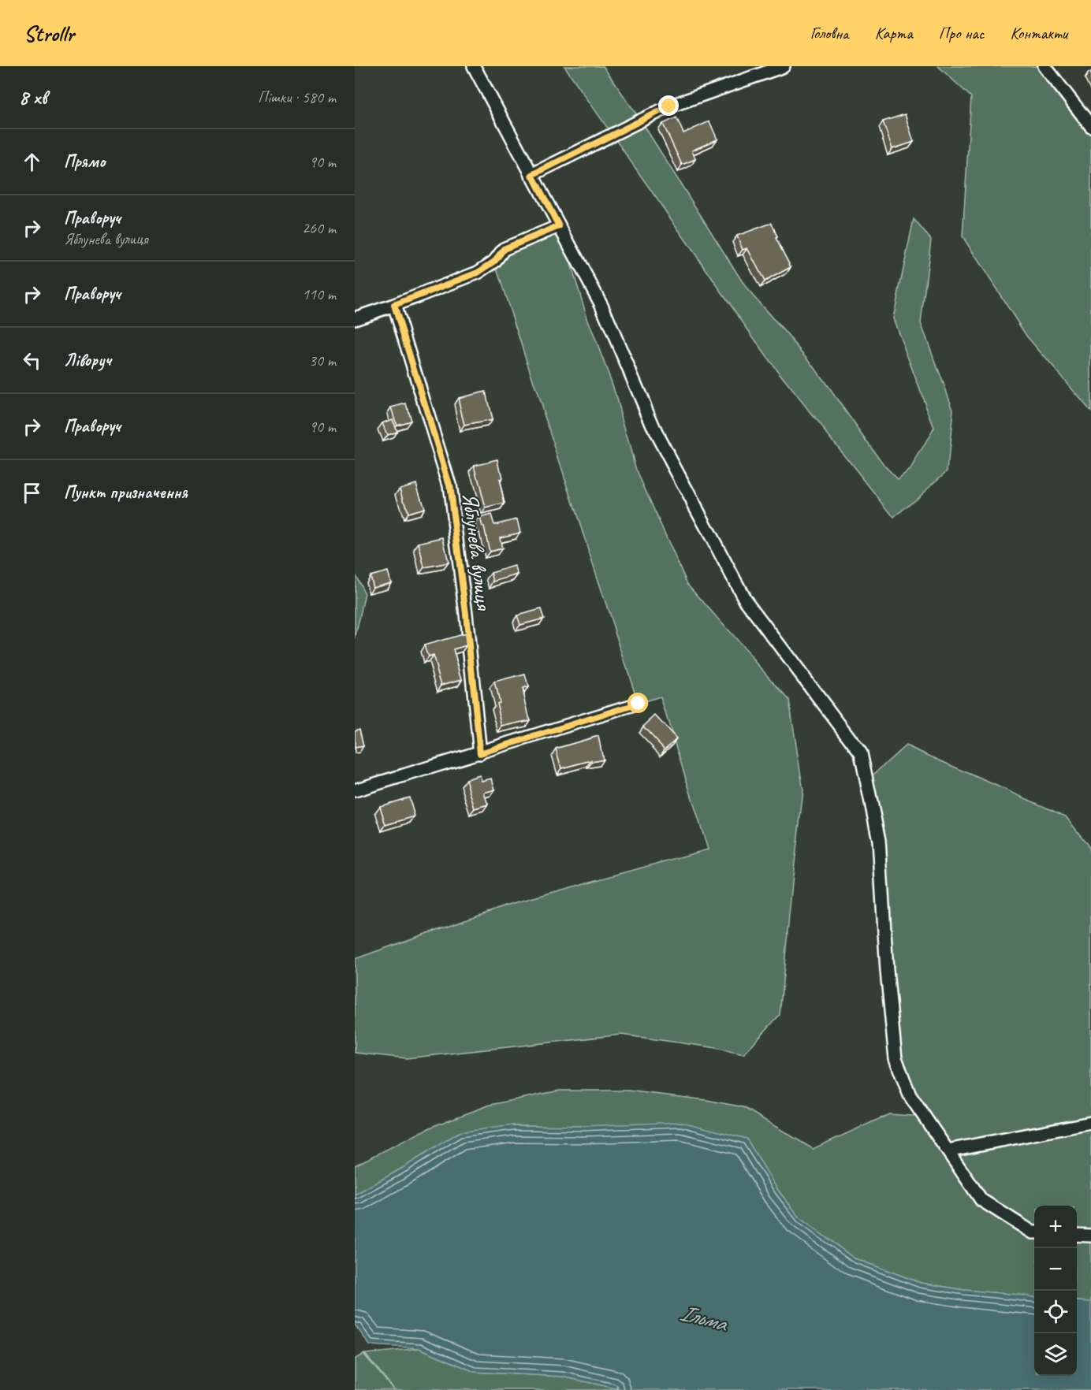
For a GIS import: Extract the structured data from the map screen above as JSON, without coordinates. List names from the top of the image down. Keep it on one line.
{"streets":{"street":["Яблунева вулиця"]},"water":["Ільма"],"page":{"header":"Strollr","nav":["Головна","Карта","Про нас","Контакти"],"heading":["8 хв","Пішки · 580 m"],"list":[["Прямо","90 m"],["Праворуч","Яблунева вулиця","260 m"],["Праворуч","110 m"],["Ліворуч","30 m"],["Праворуч","90 m"],"Пункт призначення"],"map_buttons":["+","−"]}}
